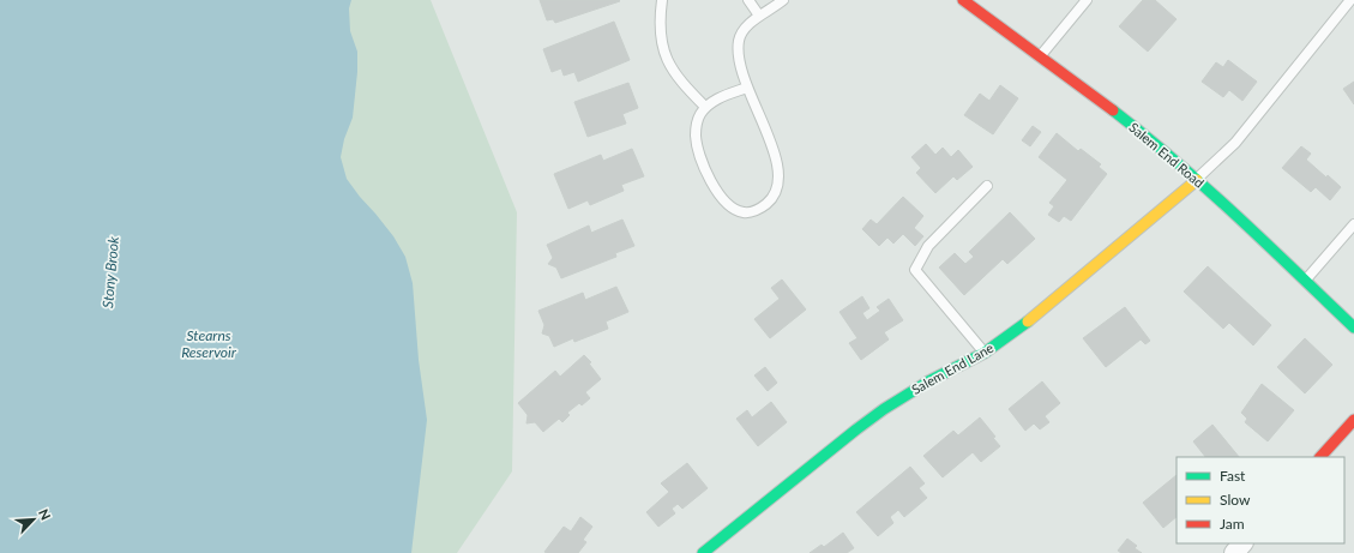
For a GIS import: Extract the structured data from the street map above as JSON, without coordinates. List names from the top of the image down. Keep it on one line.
{"streets":{"street":["Salem End Road","Salem End Lane"]},"crossings":[["Salem End Road","Salem End Lane"]],"water":["Stony Brook","Stearns Reservoir"],"legend":["Fast","Slow","Jam"],"north":"top right"}
